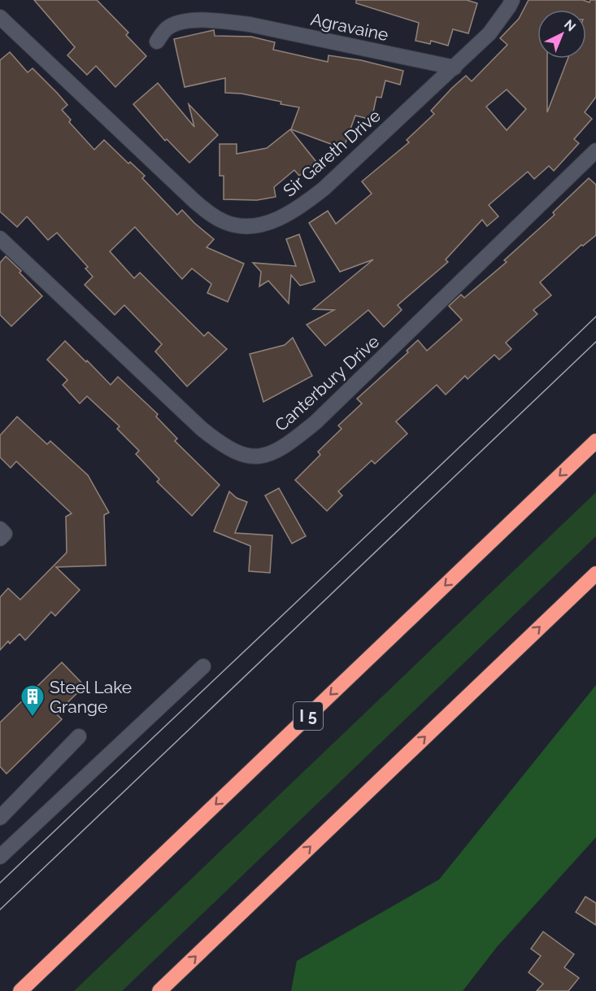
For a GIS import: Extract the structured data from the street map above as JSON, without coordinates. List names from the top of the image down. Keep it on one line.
{"streets":{"highway":["I 5"],"street":["Agravaine","Sir Gareth Drive","Canterbury Drive"]},"crossings":[["Agravaine","Sir Gareth Drive"]],"places":{"building":["Steel Lake Grange"]},"north":"top right"}
